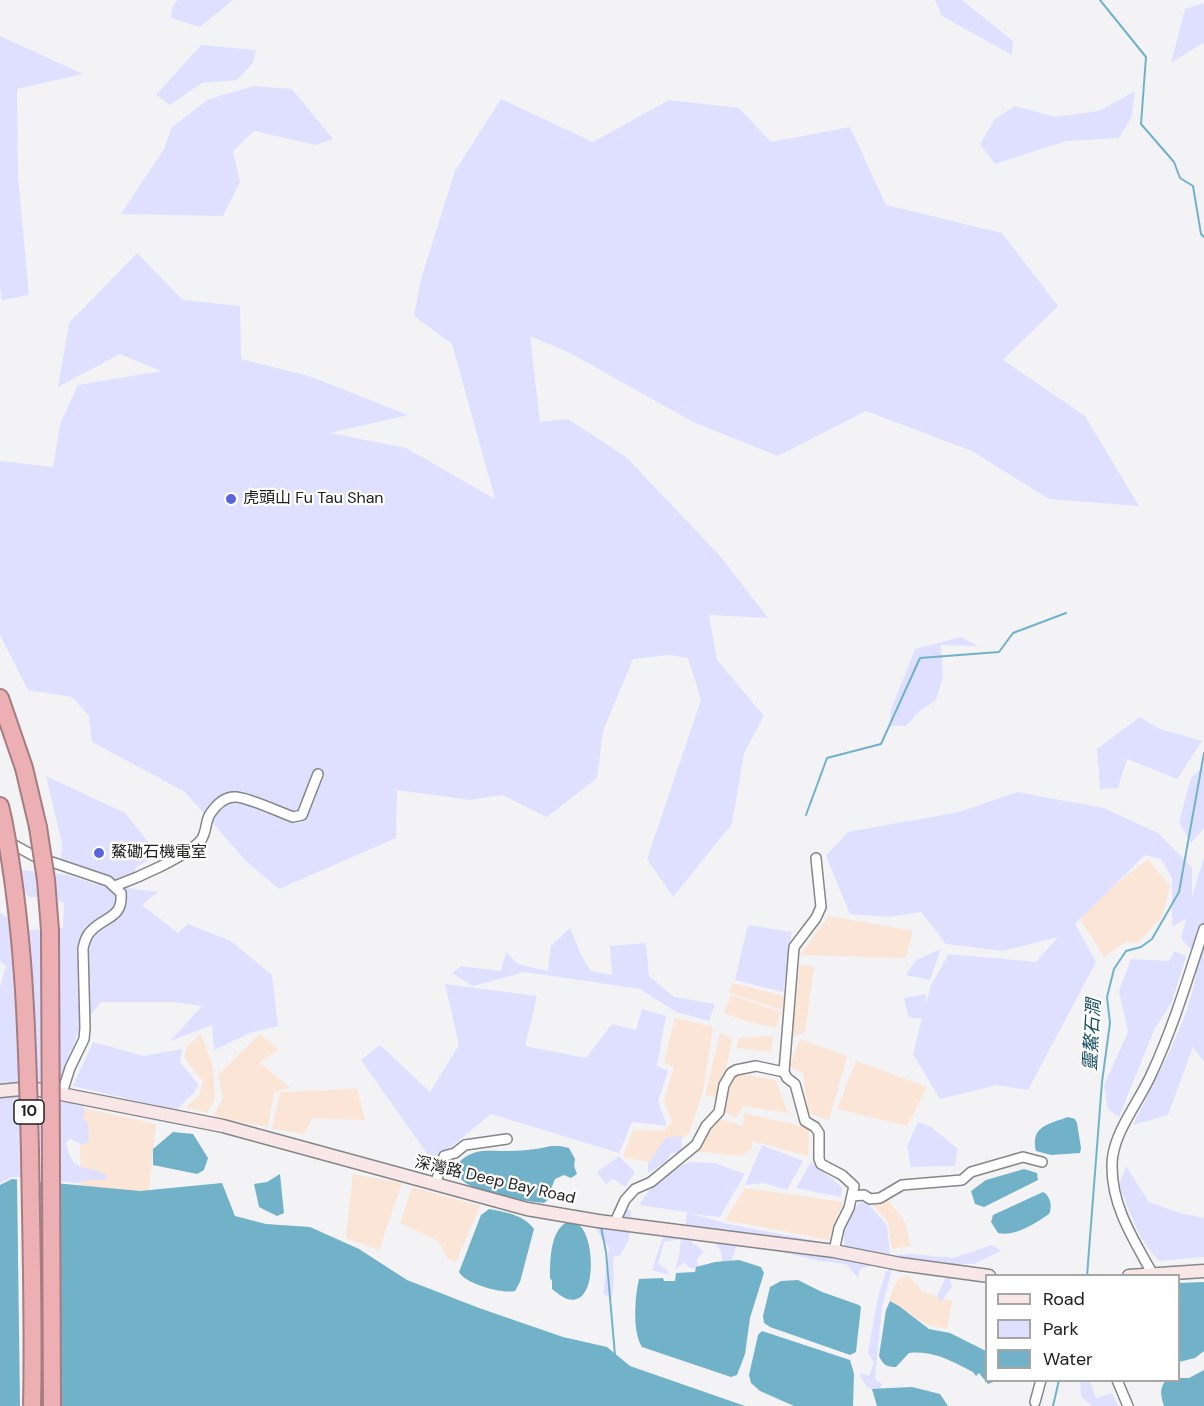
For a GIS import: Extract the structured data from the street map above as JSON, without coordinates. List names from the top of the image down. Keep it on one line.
{"streets":{"highway":["10"],"street":["深灣路 Deep Bay Road"]},"water":["靈鰲石澗"],"places":["虎頭山 Fu Tau Shan","鰲磡石機電室"],"legend":["Road","Park","Water"]}
